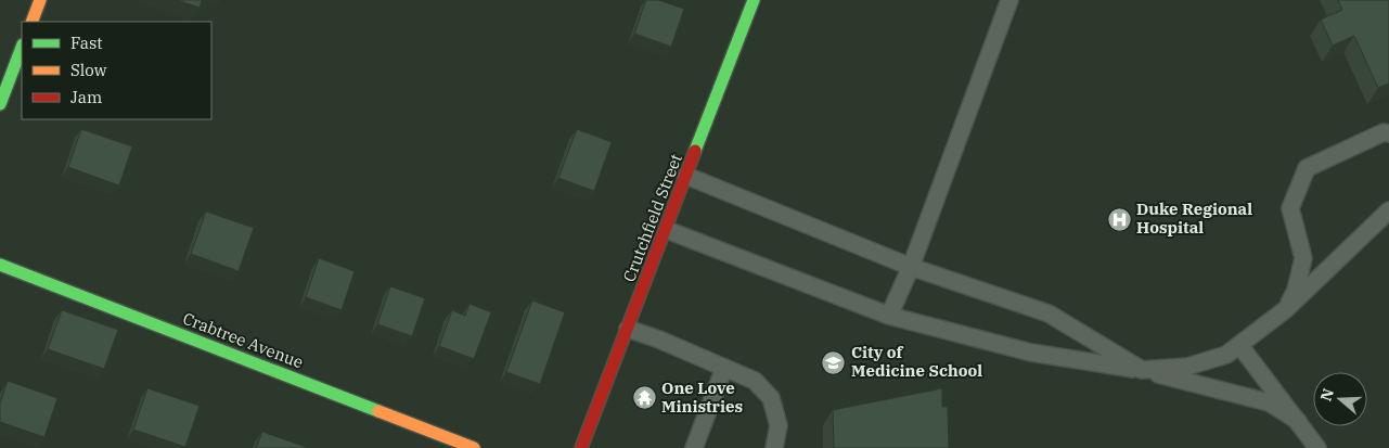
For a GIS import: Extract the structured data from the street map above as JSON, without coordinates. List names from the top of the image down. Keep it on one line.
{"streets":{"street":["Crutchfield Street","Crabtree Avenue"]},"places":{"hospital":["Duke Regional Hospital"],"school or university":["City of Medicine School"],"temple":["One Love Ministries"]},"legend":["Fast","Slow","Jam"],"north":"left"}
